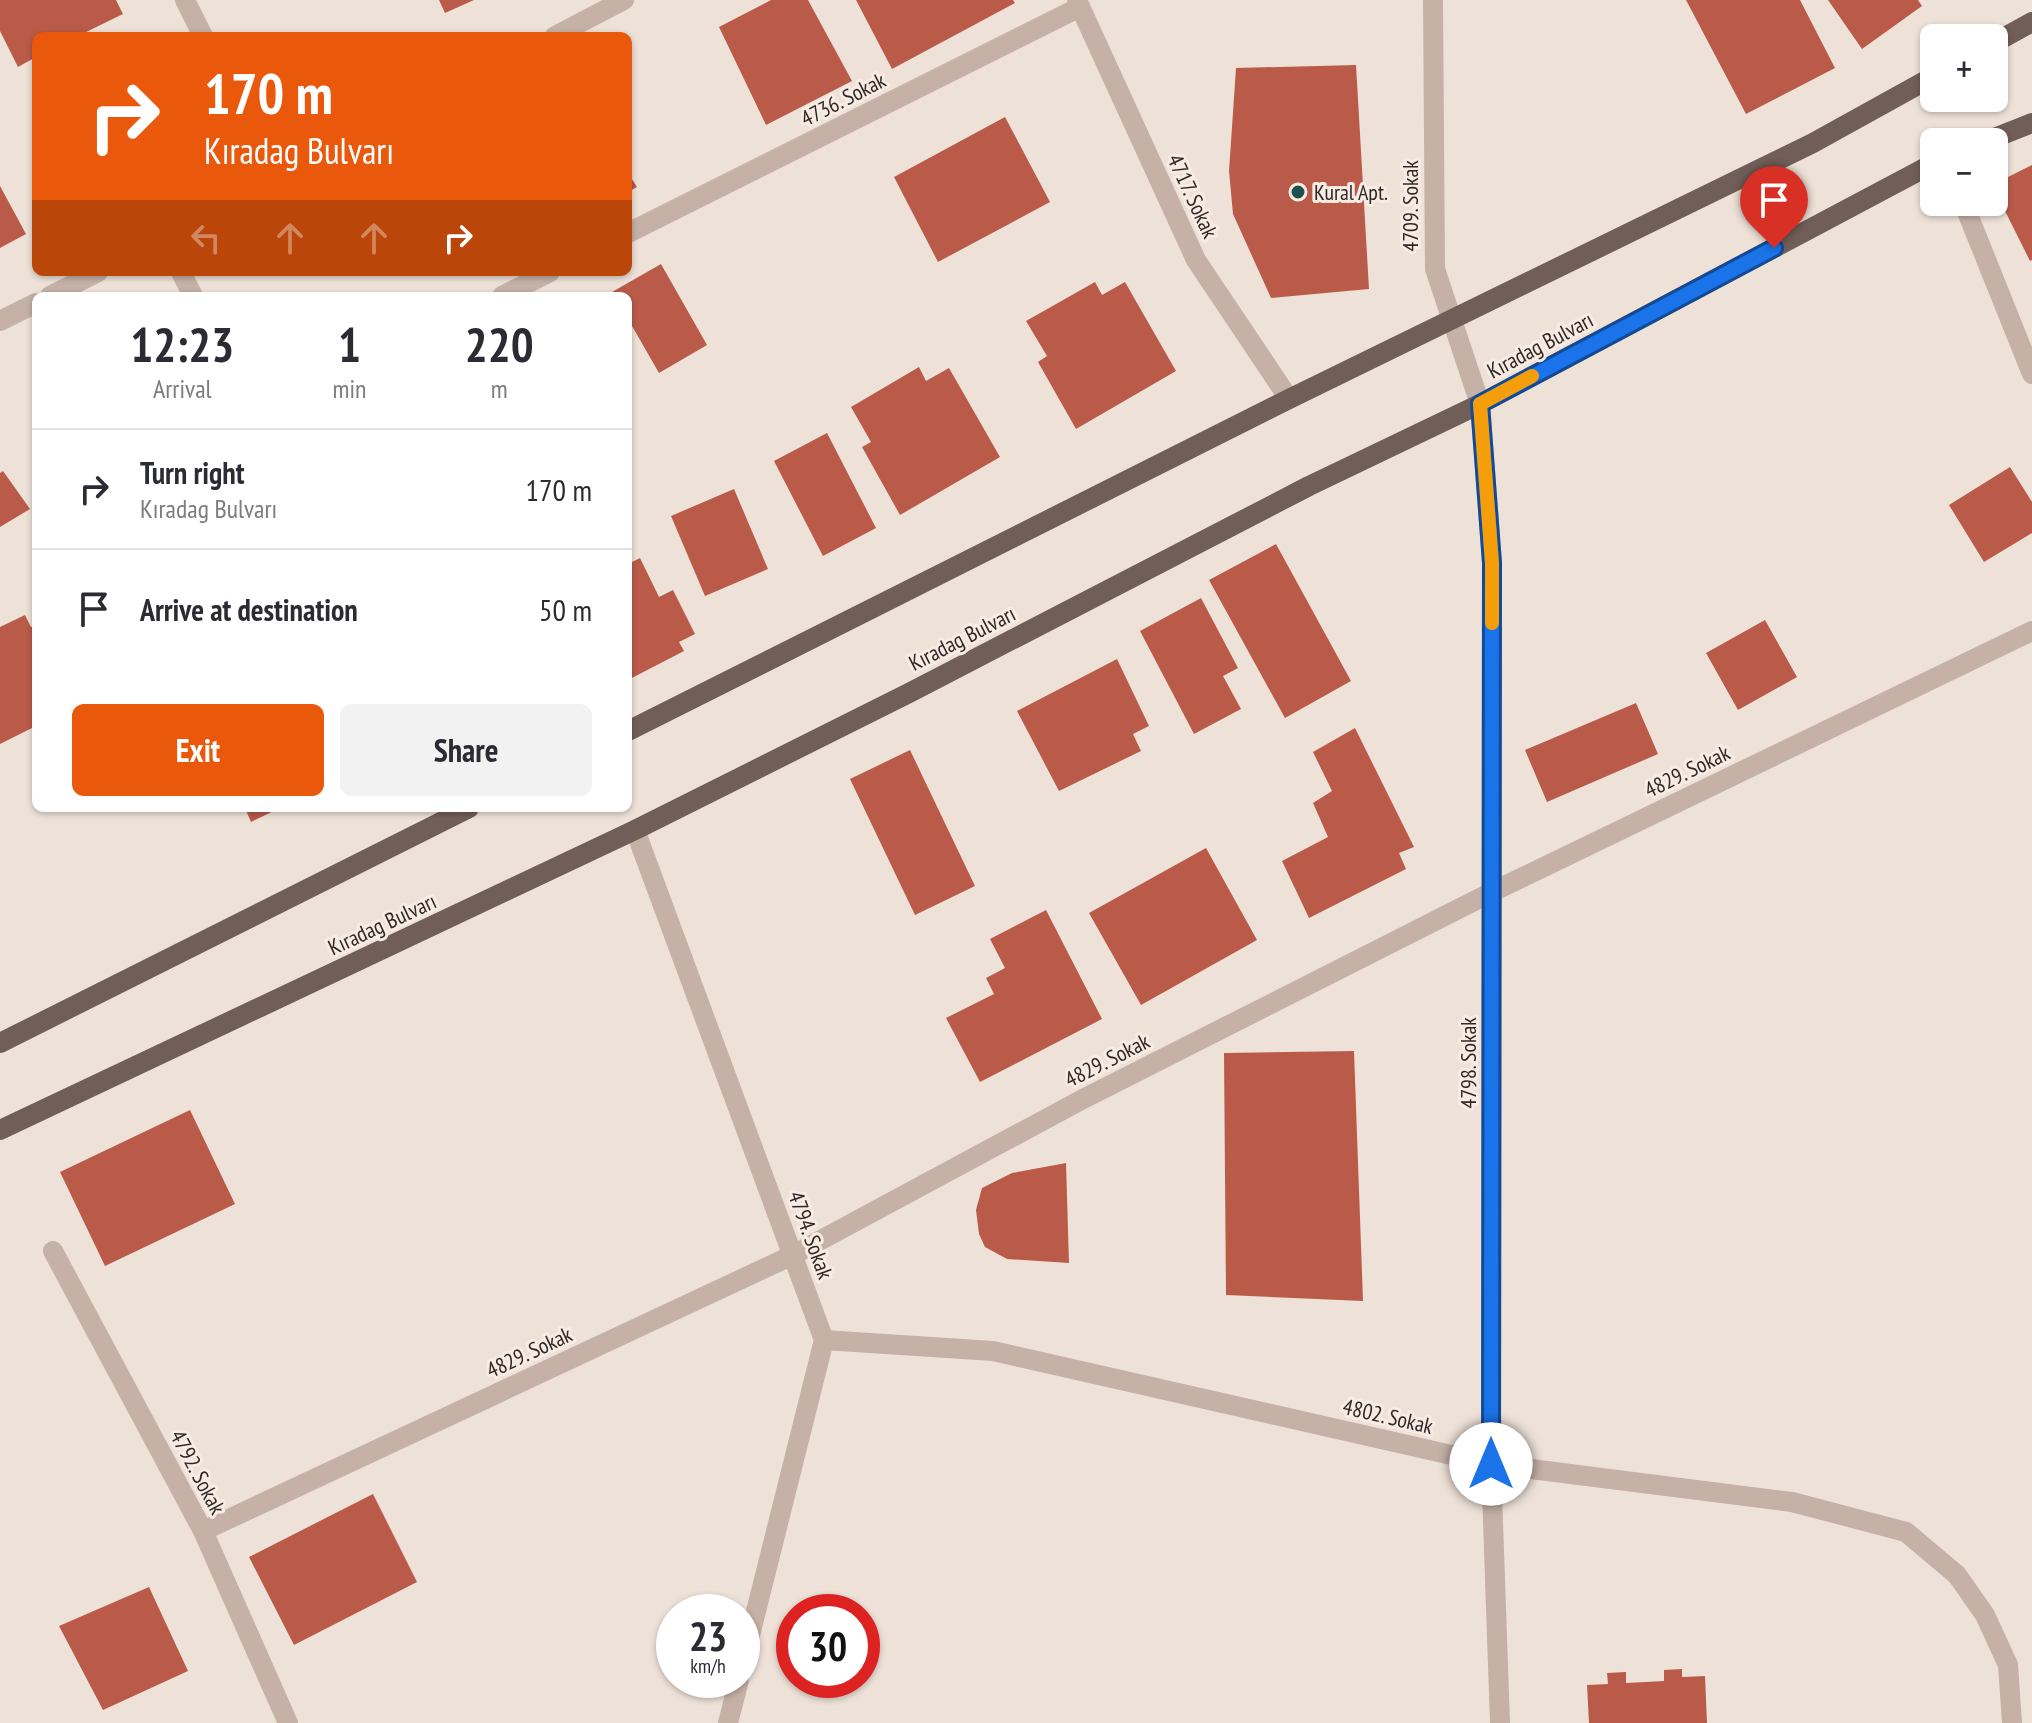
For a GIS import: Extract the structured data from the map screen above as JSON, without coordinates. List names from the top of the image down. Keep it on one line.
{"streets":{"main road":["Kıradag Bulvarı"],"street":["4736. Sokak","4717. Sokak","4709. Sokak","4829. Sokak","4798. Sokak","4794. Sokak","4802. Sokak","4792. Sokak"]},"crossings":[["4736. Sokak","4717. Sokak"],["4709. Sokak","Kıradag Bulvarı"],["4709. Sokak","4798. Sokak"],["Kıradag Bulvarı","4798. Sokak"],["Kıradag Bulvarı","4794. Sokak"],["4829. Sokak","4798. Sokak"],["4829. Sokak","4794. Sokak"],["4829. Sokak","4792. Sokak"],["4798. Sokak","4802. Sokak"],["4794. Sokak","4802. Sokak"]],"places":["Kural Apt."],"page":{"map_buttons":["+","−"],"turn":["170 m","Kıradag Bulvarı"],"eta":["12:23","Arrival","1","min","220","m"],"list":[{"name":"Turn right","note":"Kıradag Bulvarı","value":"170 m"},{"name":"Arrive at destination","value":"50 m"}],"buttons":["Exit","Share"],"speed":"23 km/h","limit":"30"}}
